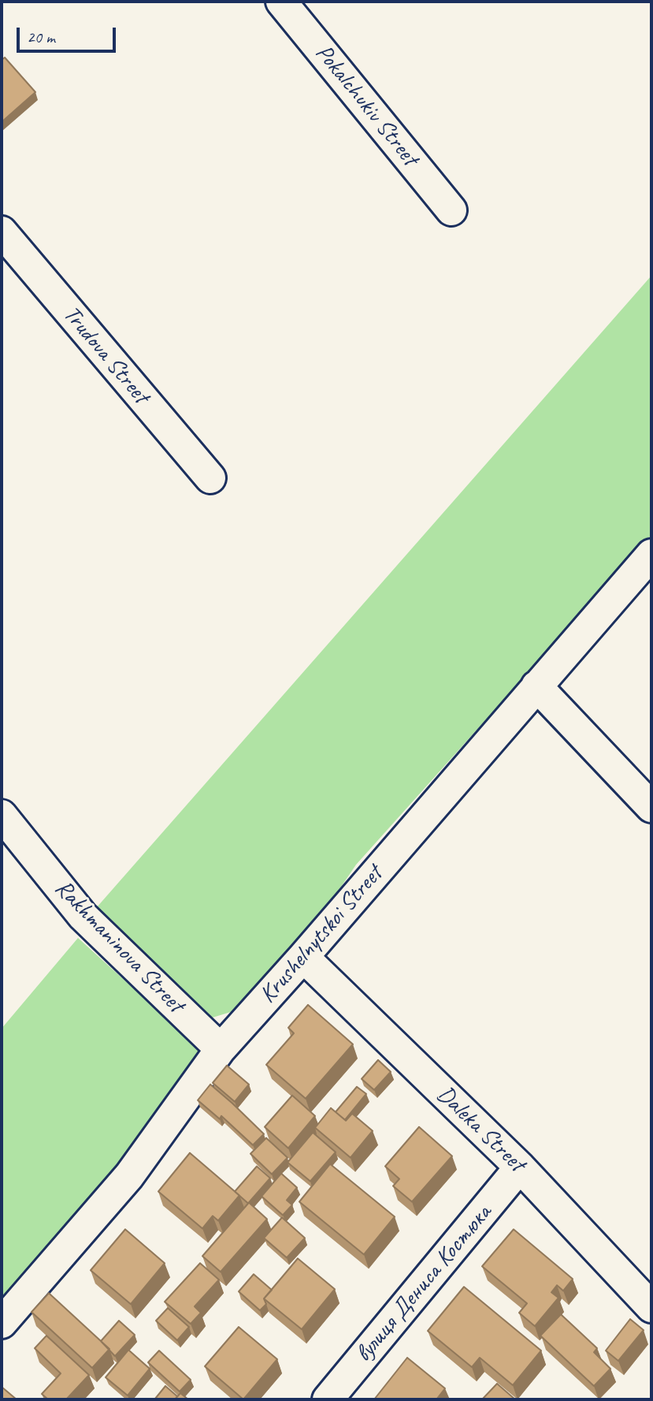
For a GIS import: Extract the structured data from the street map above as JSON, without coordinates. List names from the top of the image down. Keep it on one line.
{"streets":{"street":["Pokalchukiv Street","Trudova Street","Krushelnytskoi Street","Rakhmaninova Street","Daleka Street","вулиця Дениса Костюка"]},"crossings":[["Krushelnytskoi Street","Rakhmaninova Street"],["Krushelnytskoi Street","Daleka Street"],["Daleka Street","вулиця Дениса Костюка"]],"scale_bar":"20 m"}
